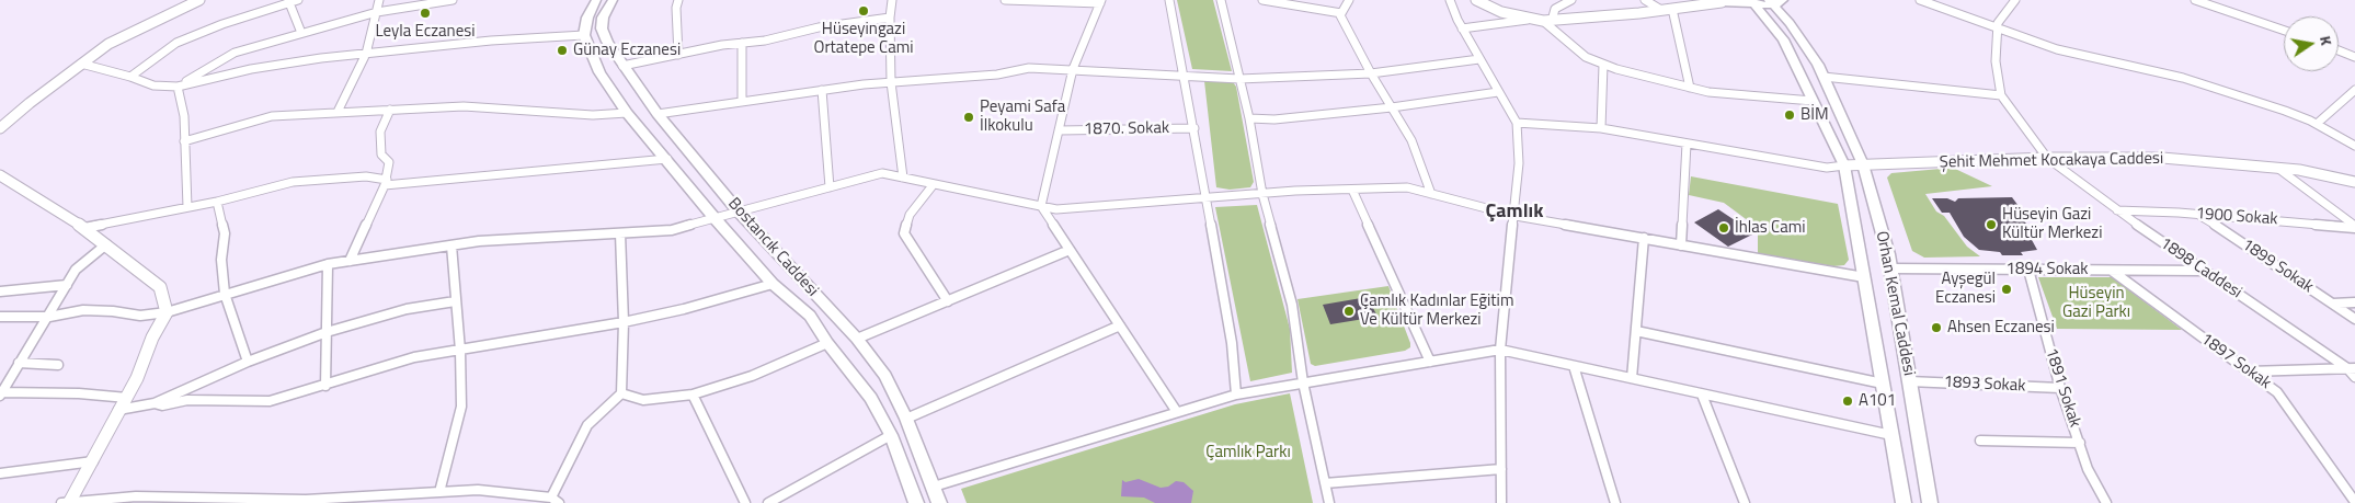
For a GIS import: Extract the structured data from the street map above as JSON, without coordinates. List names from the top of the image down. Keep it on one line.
{"streets":{"main road":["Bostancık Caddesi","Orhan Kemal Caddesi"],"street":["1870. Sokak","Şehit Mehmet Kocakaya Caddesi","1900 Sokak","1899 Sokak","1898 Caddesi","1894 Sokak","1897 Sokak","1893 Sokak","1891 Sokak"]},"crossings":[["Şehit Mehmet Kocakaya Caddesi","1898 Caddesi"],["Şehit Mehmet Kocakaya Caddesi","Orhan Kemal Caddesi"],["1900 Sokak","1899 Sokak"],["1900 Sokak","1898 Caddesi"],["1898 Caddesi","1894 Sokak"],["1894 Sokak","Orhan Kemal Caddesi"],["1894 Sokak","1897 Sokak"],["1894 Sokak","1891 Sokak"],["Orhan Kemal Caddesi","1893 Sokak"],["1893 Sokak","1891 Sokak"]],"districts":["Çamlık"],"parks":["Hüseyin Gazi Parkı","Çamlık Parkı"],"places":["Hüseyingazi Ortatepe Cami","Leyla Eczanesi","Günay Eczanesi","BİM","Peyami Safa İlkokulu","Hüseyin Gazi Kültür Merkezi","İhlas Cami","Ayşegül Eczanesi","Çamlık Kadınlar Eğitim Ve Kültür Merkezi","Ahsen Eczanesi","A101"],"north":"right"}
